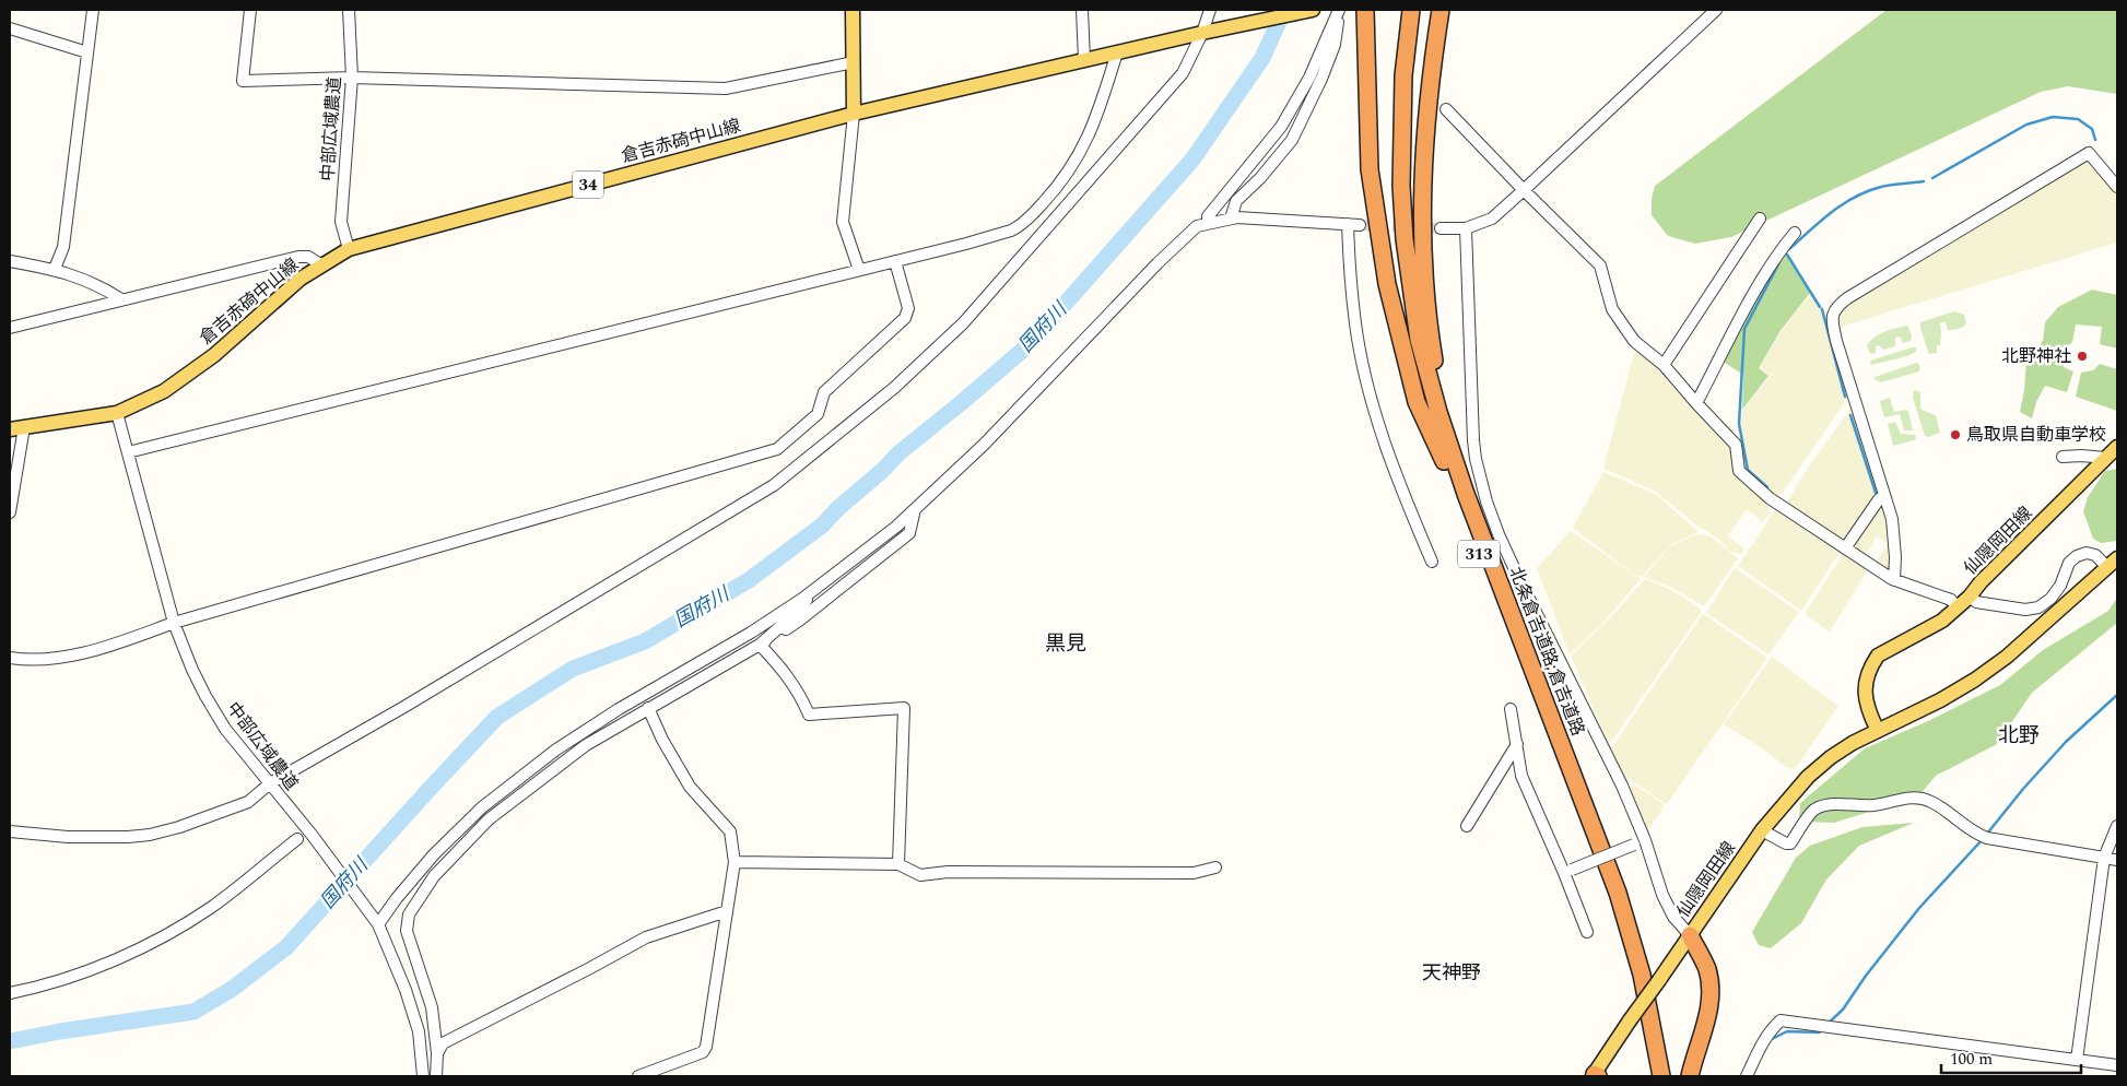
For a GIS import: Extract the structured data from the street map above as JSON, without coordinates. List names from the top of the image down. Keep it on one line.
{"streets":{"highway":["313","北条倉吉道路;倉吉道路"],"main road":["倉吉赤碕中山線","34","仙隠岡田線"],"street":["中部広域農道"]},"crossings":[["中部広域農道","倉吉赤碕中山線"]],"districts":["黒見","北野","天神野"],"water":["国府川"],"places":["北野神社","鳥取県自動車学校"],"scale_bar":"100 m"}
